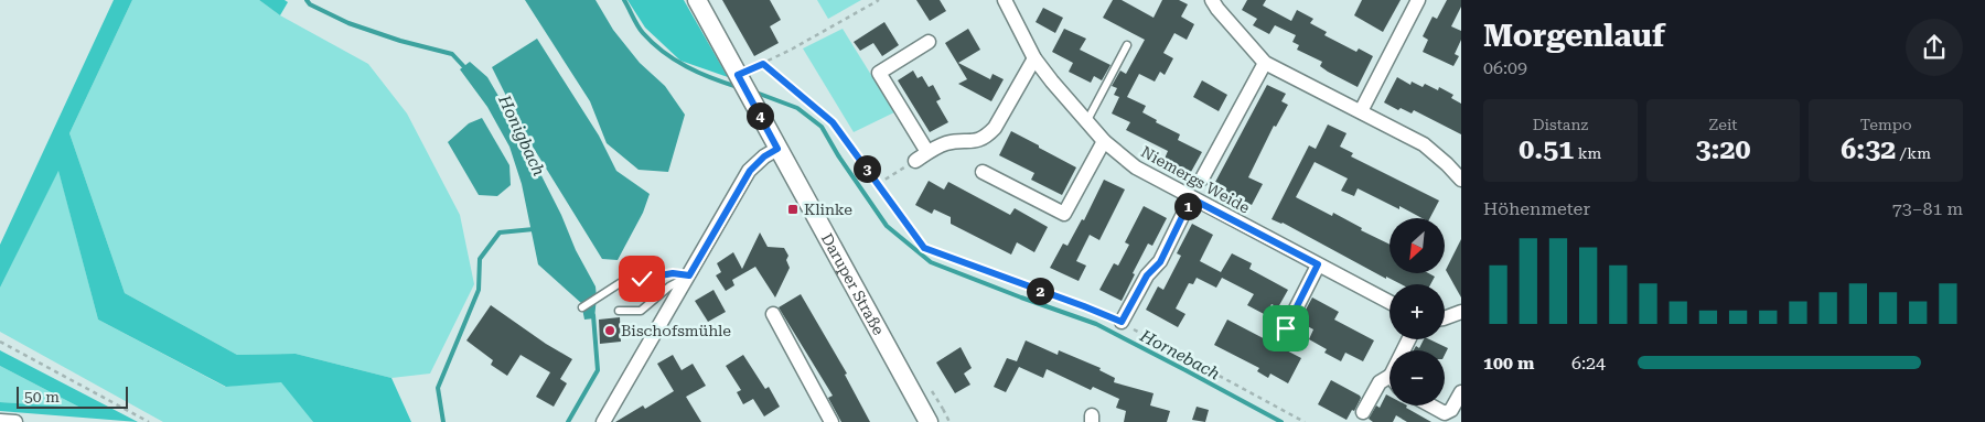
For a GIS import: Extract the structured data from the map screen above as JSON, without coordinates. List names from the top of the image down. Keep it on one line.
{"streets":{"street":["Niemergs Weide","Daruper Straße"]},"water":["Honigbach","Hornebach"],"places":{"transit":["Klinke"],"other":["Bischofsmühle"]},"scale_bar":"50 m","north":"bottom left","page":{"heading":["Morgenlauf","06:09"],"stats":[["Distanz","0.51 km"],["Zeit","3:20"],["Tempo","6:32 /km"]],"pins":["4","3","1","2"],"chart":["Höhenmeter","73–81 m"],"map_buttons":["+","−"],"list":[{"name":"100 m","note":"6:24"}],"scale":"50 m"}}
